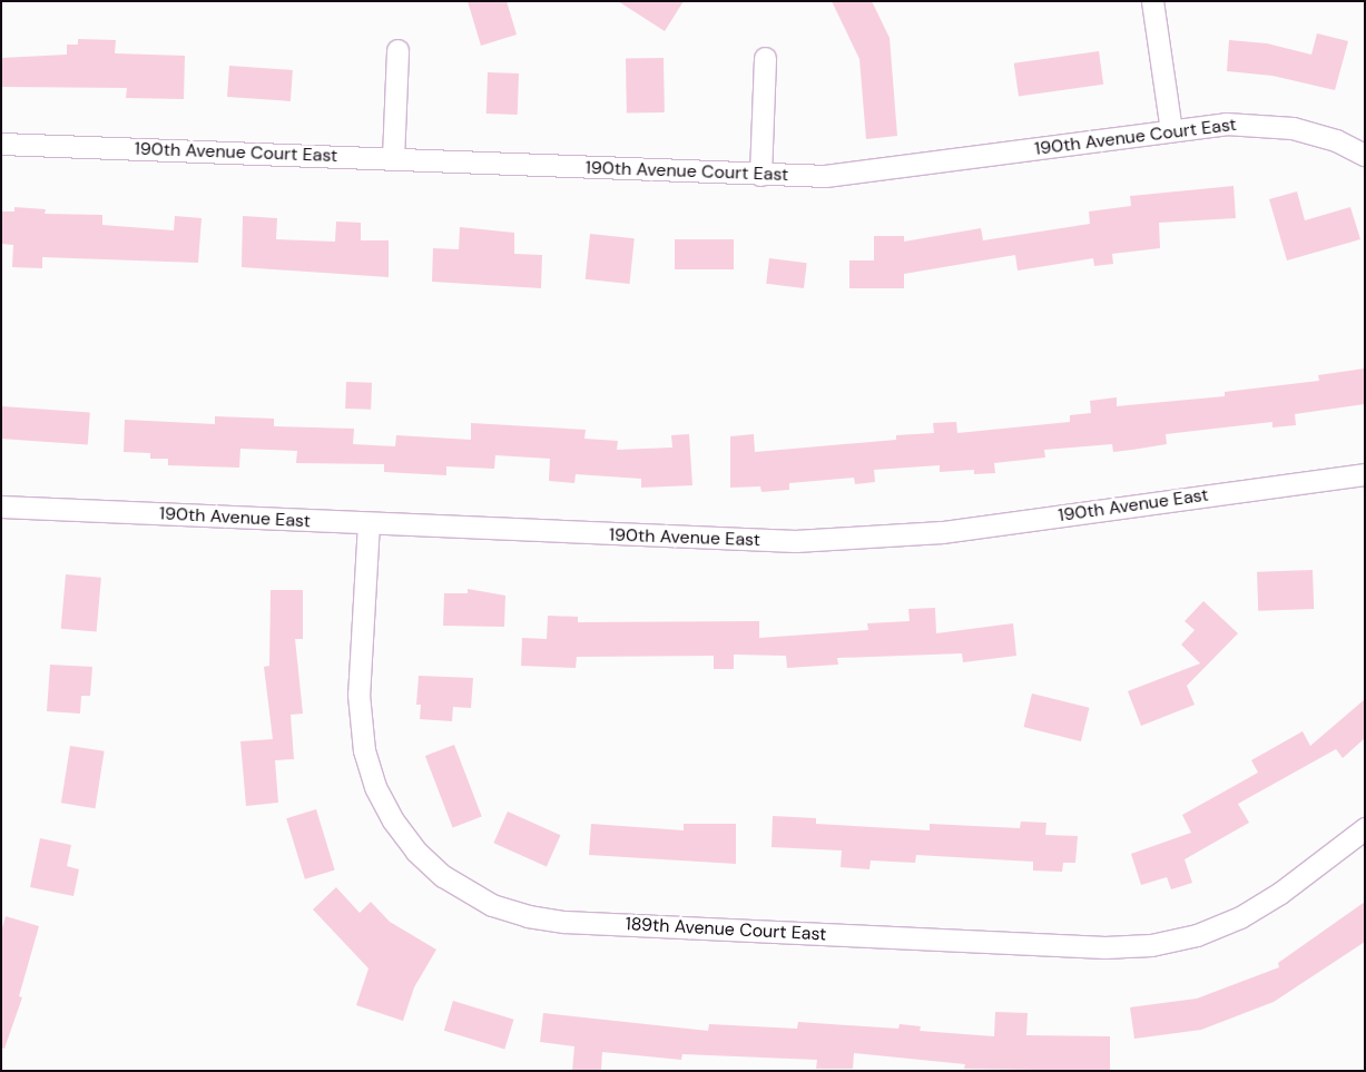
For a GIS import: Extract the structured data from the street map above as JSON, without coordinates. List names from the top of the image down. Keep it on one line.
{"streets":{"street":["190th Avenue Court East","190th Avenue East","189th Avenue Court East"]},"crossings":[["190th Avenue East","189th Avenue Court East"]]}
